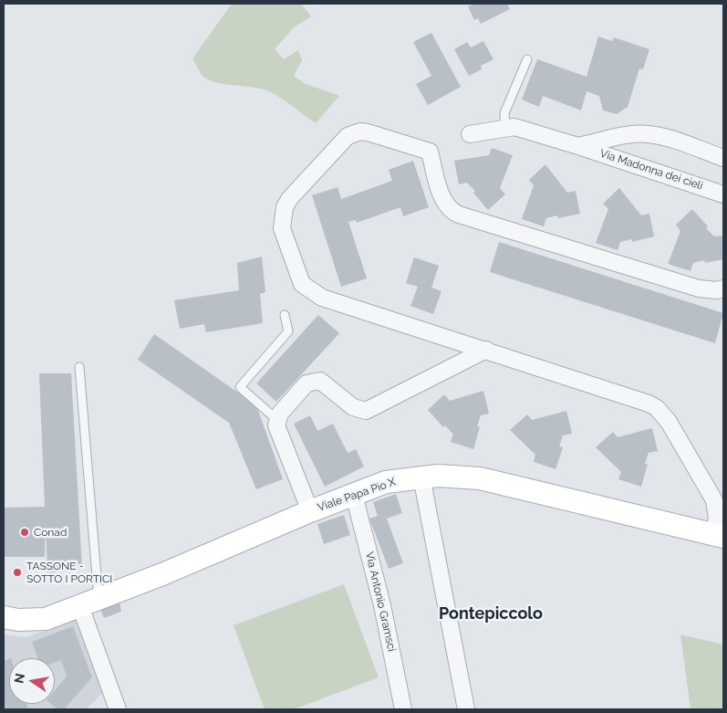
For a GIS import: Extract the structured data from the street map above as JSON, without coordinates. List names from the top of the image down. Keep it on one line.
{"streets":{"street":["Via Madonna dei cieli","Viale Papa Pio X","Via Antonio Gramsci"]},"crossings":[["Viale Papa Pio X","Via Antonio Gramsci"]],"districts":["Pontepiccolo"],"places":["Conad","TASSONE - SOTTO I PORTICI"],"north":"left"}
